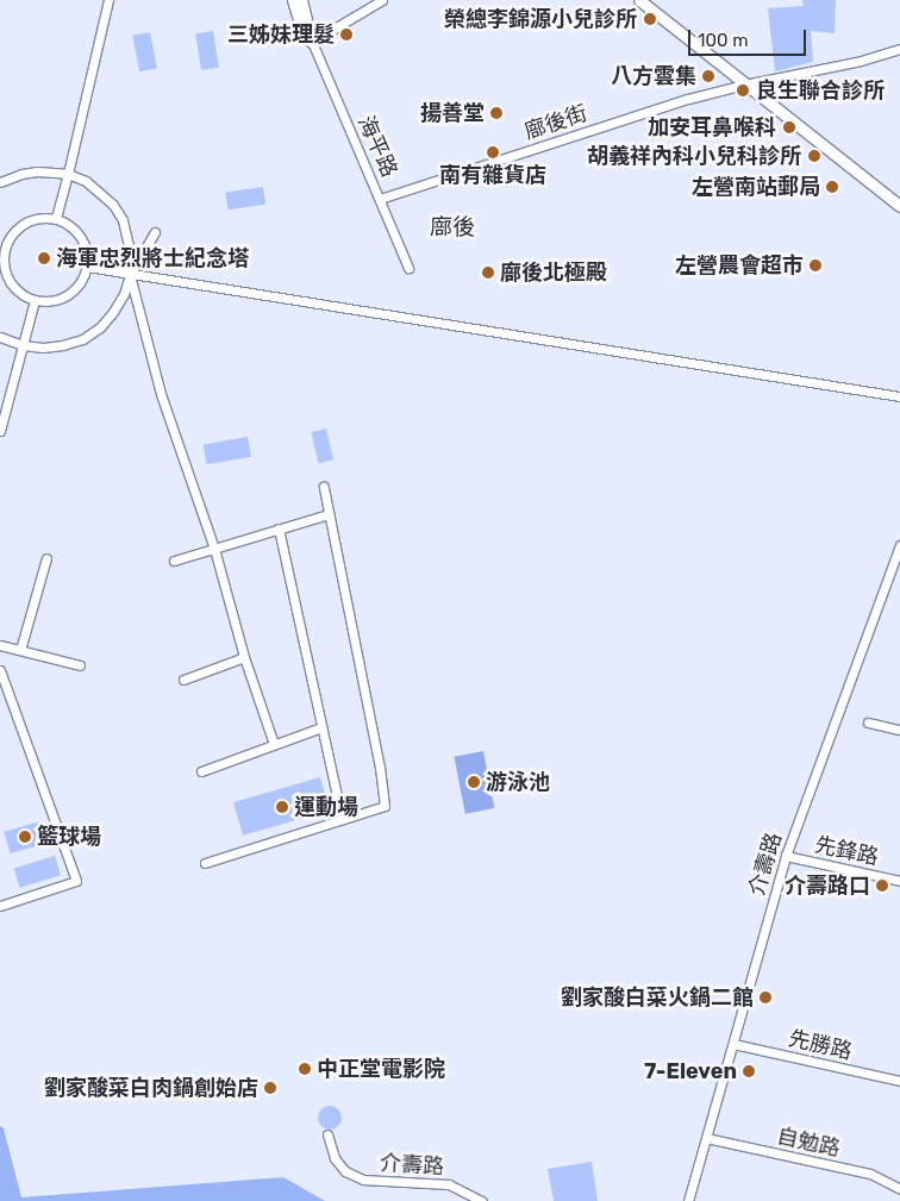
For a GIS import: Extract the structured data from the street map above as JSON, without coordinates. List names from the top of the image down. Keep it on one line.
{"streets":{"street":["廍後街","海平路","先鋒路","介壽路","先勝路","自勉路"]},"crossings":[["廍後街","海平路"],["先鋒路","介壽路"],["介壽路","先勝路"],["介壽路","自勉路"]],"districts":["廍後"],"places":["榮總李錦源小兒診所","三姊妹理髮","八方雲集","良生聯合診所","揚善堂","加安耳鼻喉科","南有雜貨店","胡義祥內科小兒科診所","左營南站郵局","海軍忠烈將士紀念塔","左營農會超市","廍後北極殿","游泳池","運動場","籃球場","介壽路口","劉家酸白菜火鍋二館","中正堂電影院","7-Eleven","劉家酸菜白肉鍋創始店"],"scale_bar":"100 m"}
